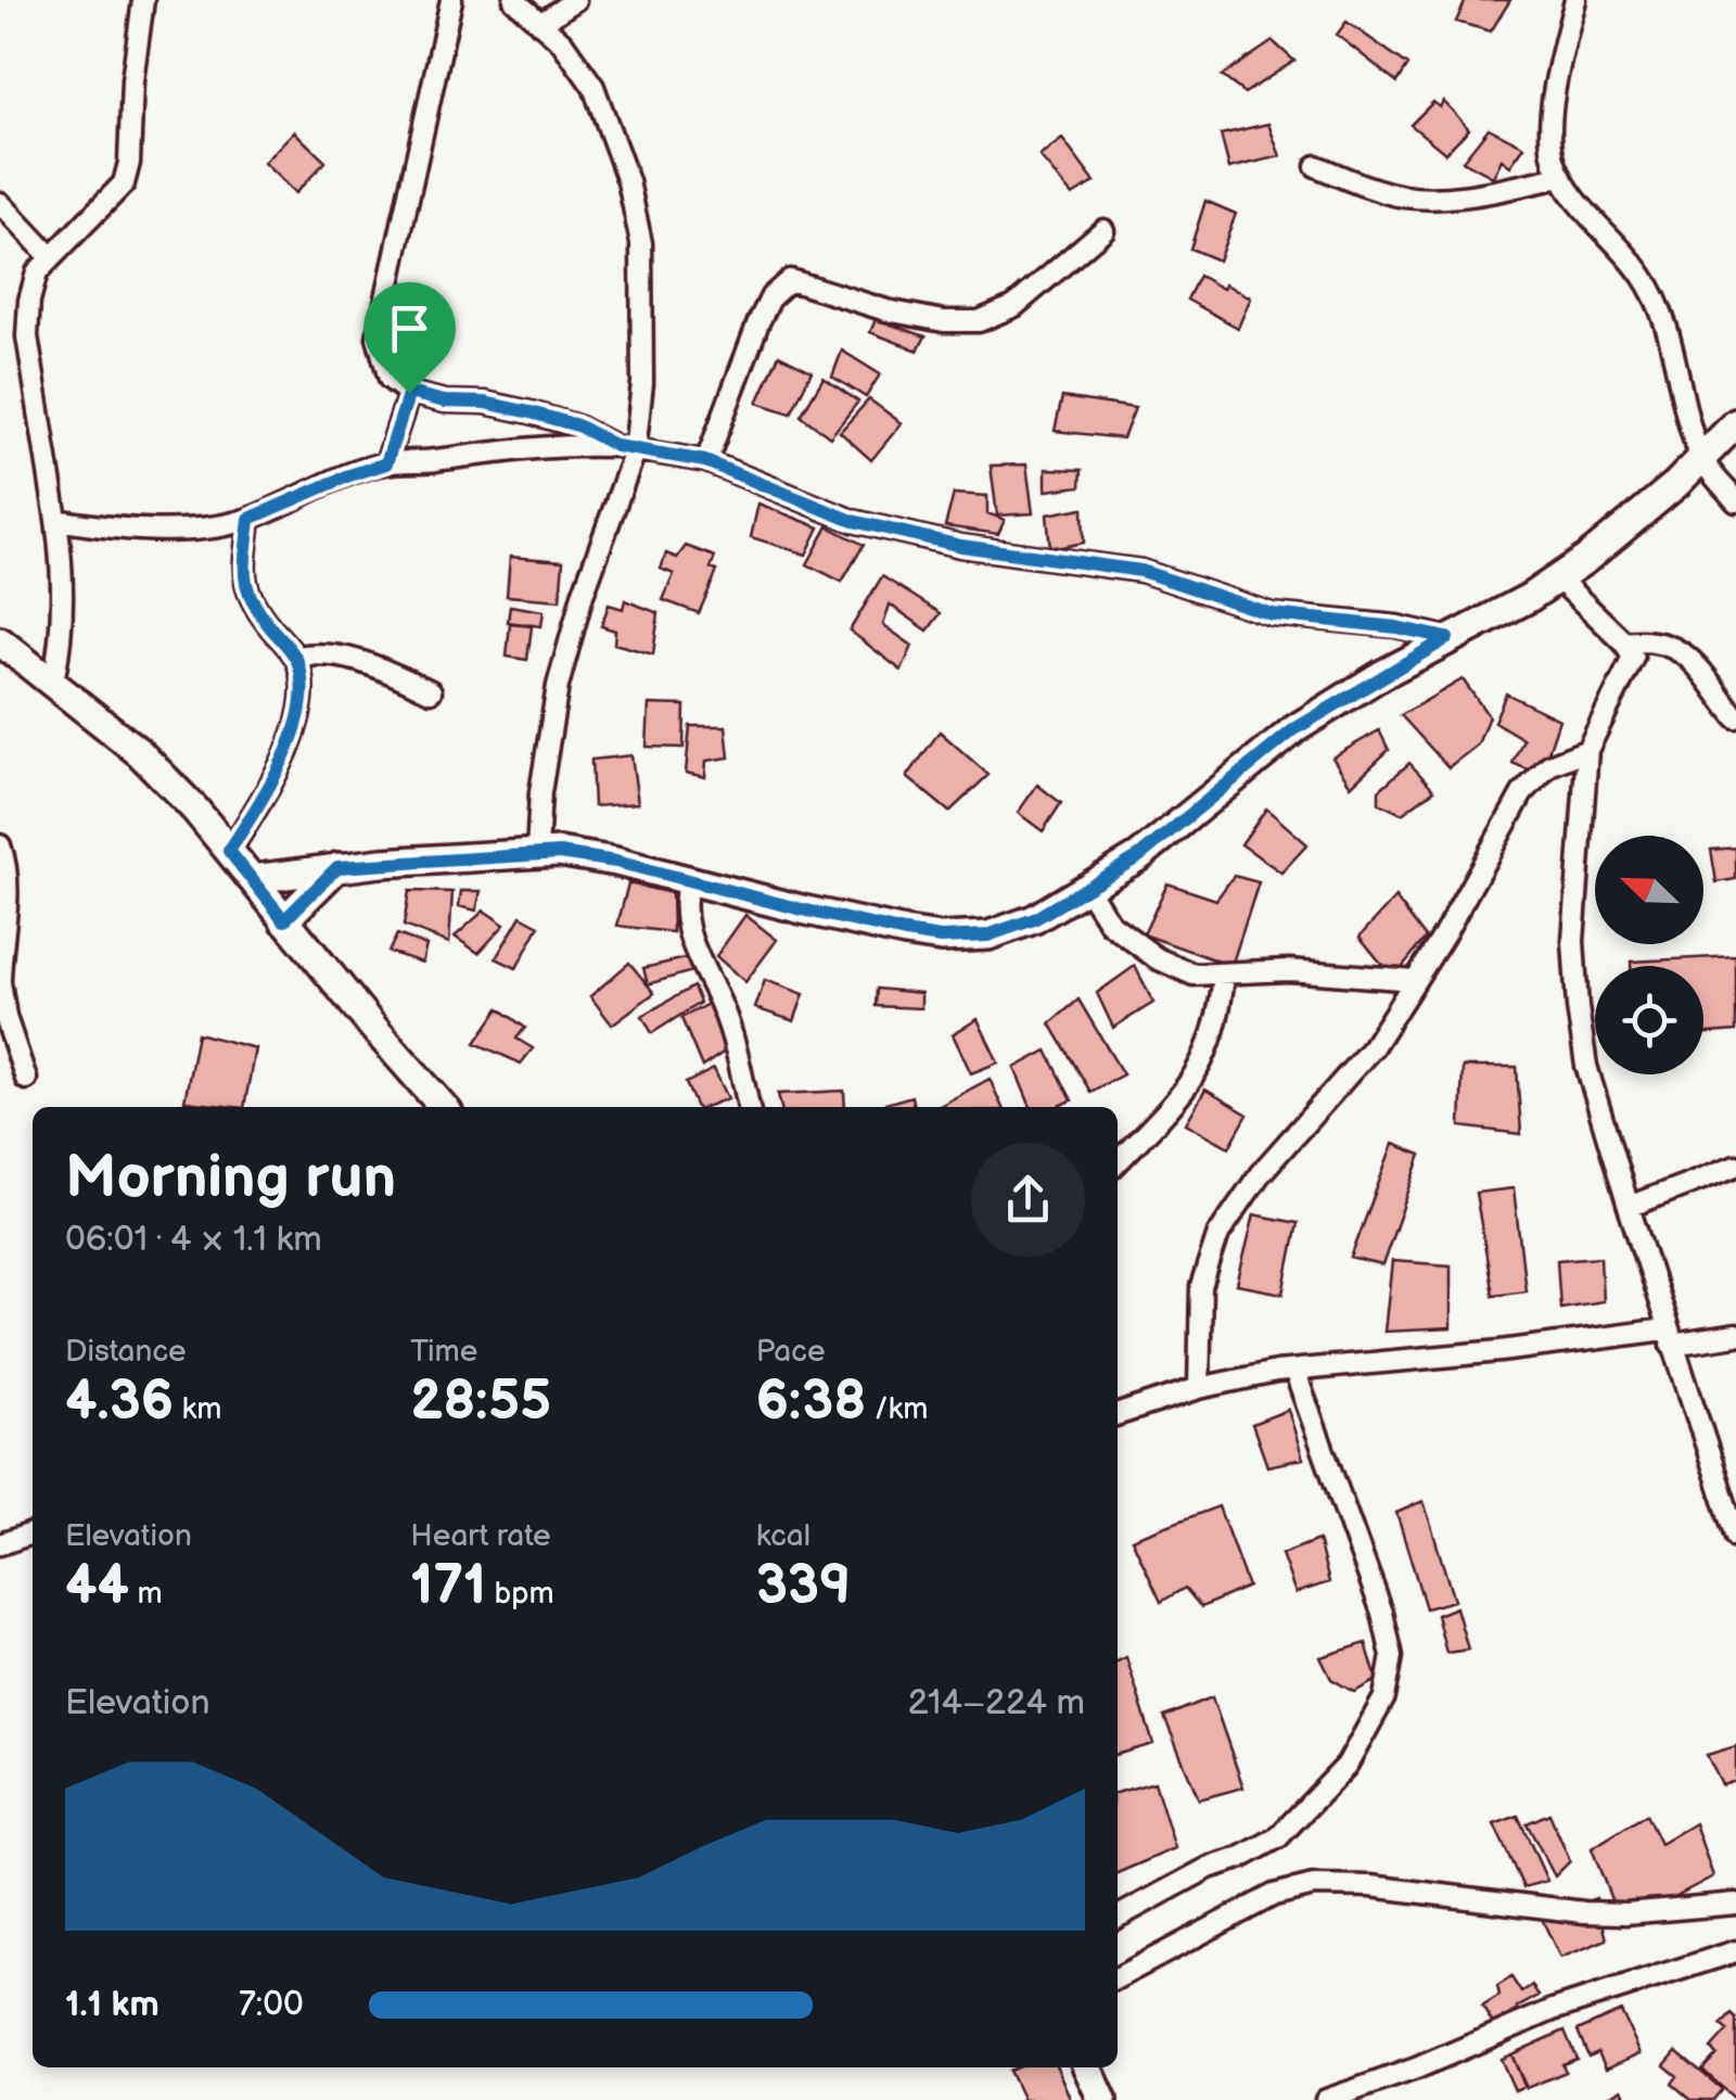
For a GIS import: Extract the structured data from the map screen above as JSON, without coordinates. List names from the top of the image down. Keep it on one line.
{"north":"top left","page":{"heading":["Morning run","06:01 · 4 × 1.1 km"],"stats":[["Distance","4.36 km"],["Time","28:55"],["Pace","6:38 /km"],["Elevation","44 m"],["Heart rate","171 bpm"],["kcal","339"]],"chart":["Elevation","214–224 m"],"list":[{"name":"1.1 km","note":"7:00"}]}}
